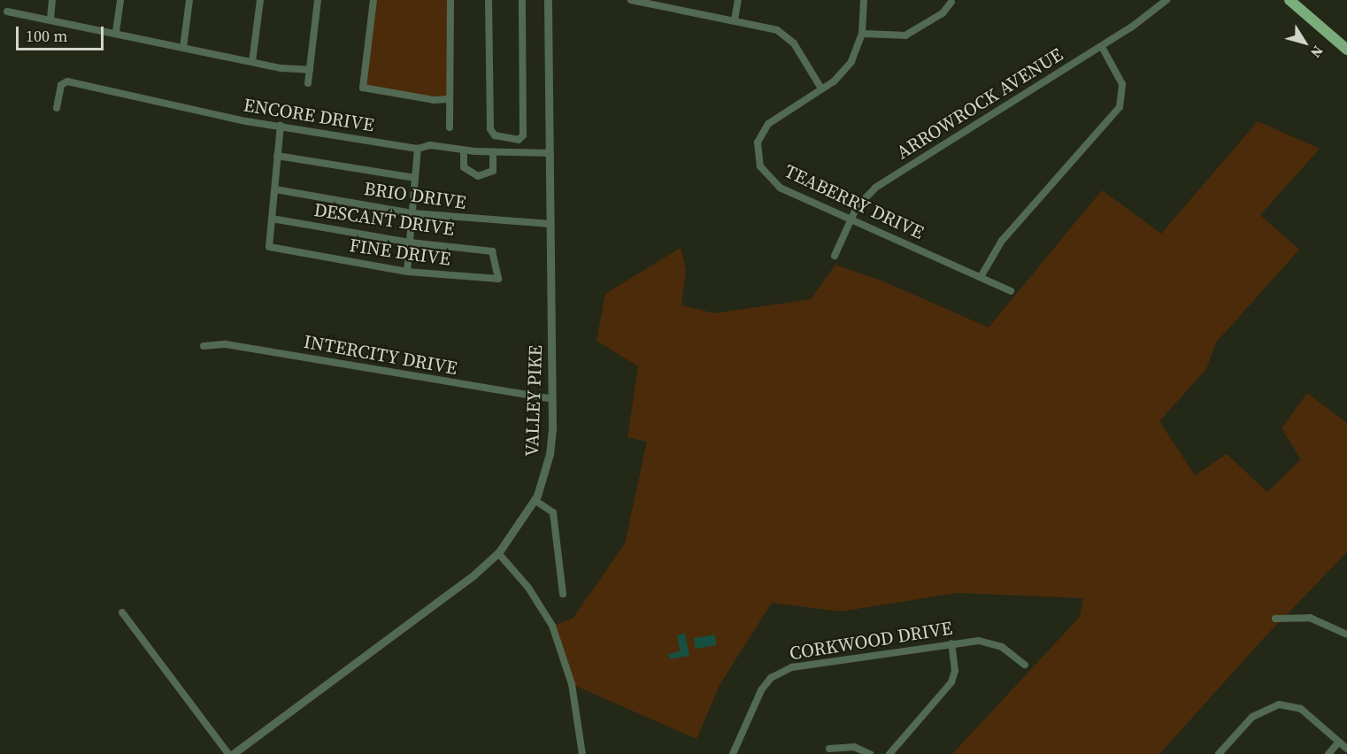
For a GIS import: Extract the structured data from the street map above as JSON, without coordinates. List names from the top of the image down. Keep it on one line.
{"streets":{"street":["ARROWROCK AVENUE","ENCORE DRIVE","BRIO DRIVE","TEABERRY DRIVE","DESCANT DRIVE","FINE DRIVE","INTERCITY DRIVE","VALLEY PIKE","CORKWOOD DRIVE"]},"crossings":[["ARROWROCK AVENUE","TEABERRY DRIVE"],["ENCORE DRIVE","VALLEY PIKE"],["BRIO DRIVE","VALLEY PIKE"],["DESCANT DRIVE","FINE DRIVE"],["INTERCITY DRIVE","VALLEY PIKE"]],"scale_bar":"100 m","north":"bottom right"}
